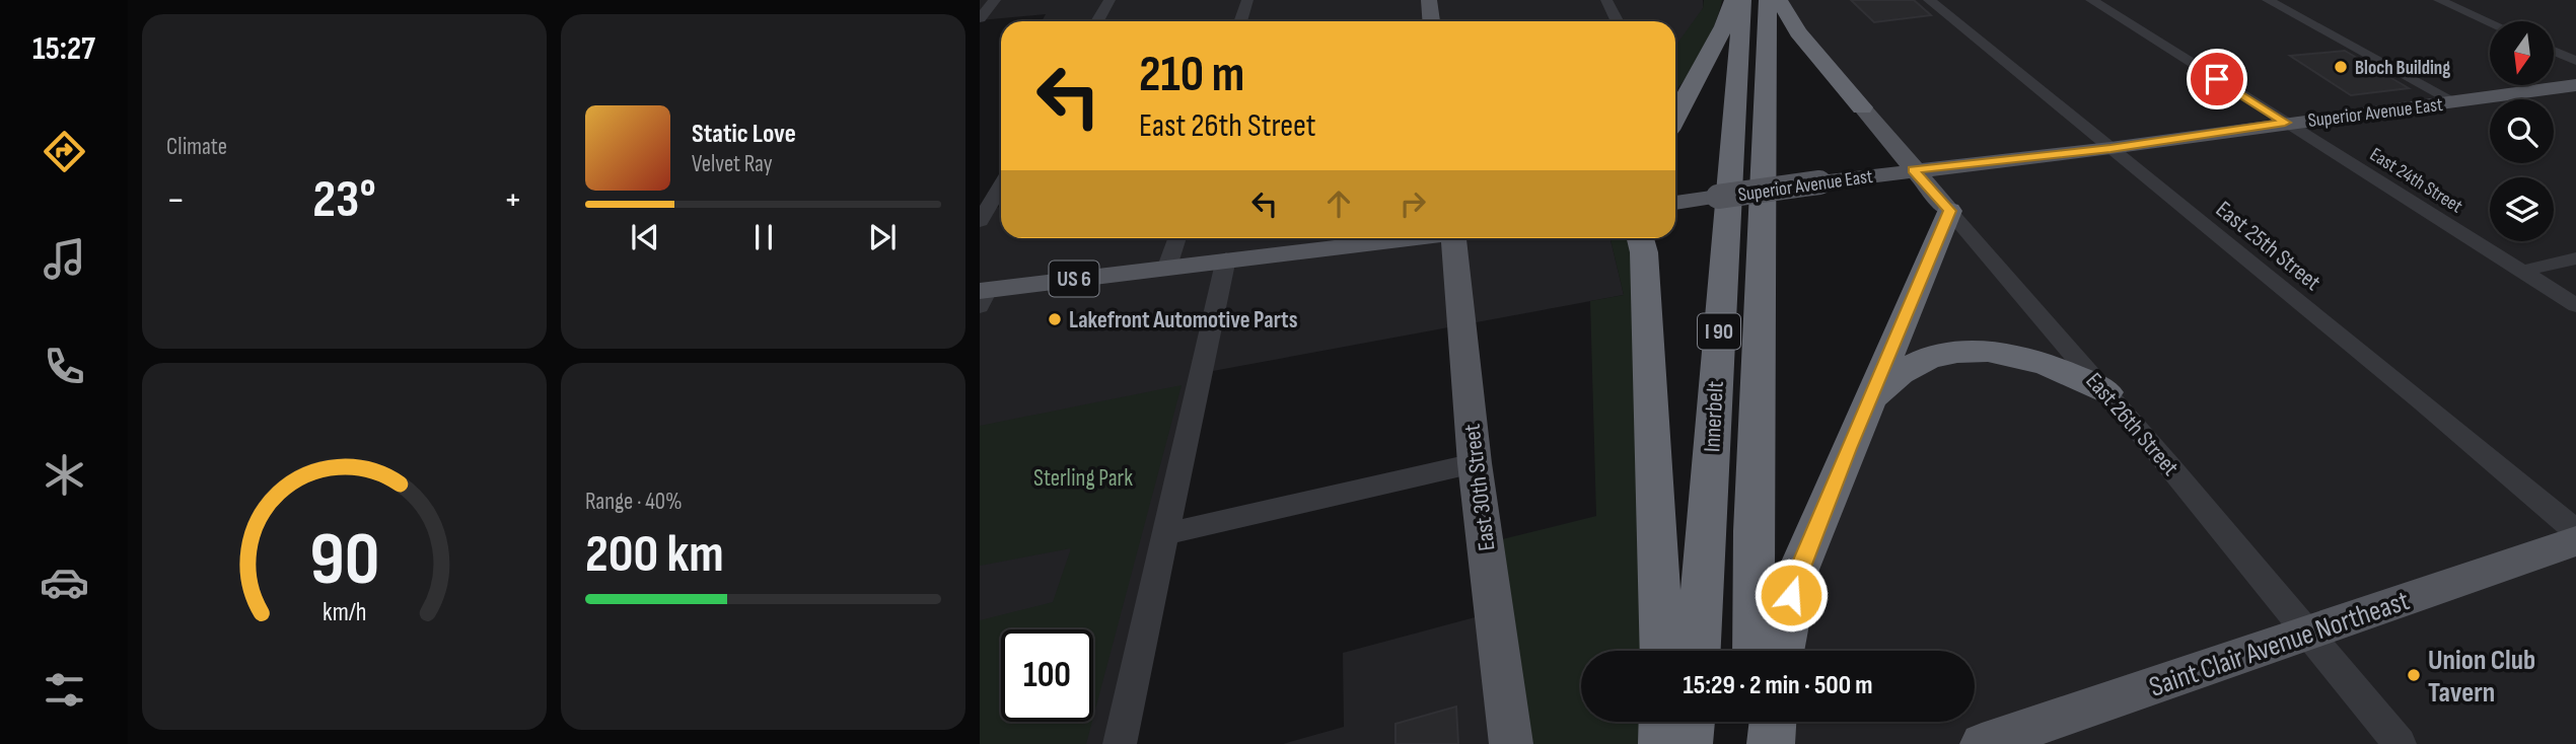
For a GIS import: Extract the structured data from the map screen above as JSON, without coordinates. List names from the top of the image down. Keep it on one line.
{"streets":{"highway":["I 90","Innerbelt"],"main road":["Superior Avenue East","US 6","East 26th Street","East 30th Street","Saint Clair Avenue Northeast"],"street":["East 24th Street","East 25th Street"]},"crossings":[["Superior Avenue East","East 24th Street"],["Superior Avenue East","East 25th Street"],["Superior Avenue East","East 26th Street"],["East 26th Street","Saint Clair Avenue Northeast"]],"parks":["Sterling Park"],"places":["Bloch Building","Lakefront Automotive Parts","Union Club Tavern"],"north":"bottom","page":{"tabs":"15:27","tile":["Climate",["Range · 40%","200 km"]],"turn":["210 m","East 26th Street"],"song":["Static Love","Velvet Ray"],"heat":["−","23°","+"],"limit":"100","trip":"15:29 · 2 min · 500 m","gauge":["90","km/h"]}}
